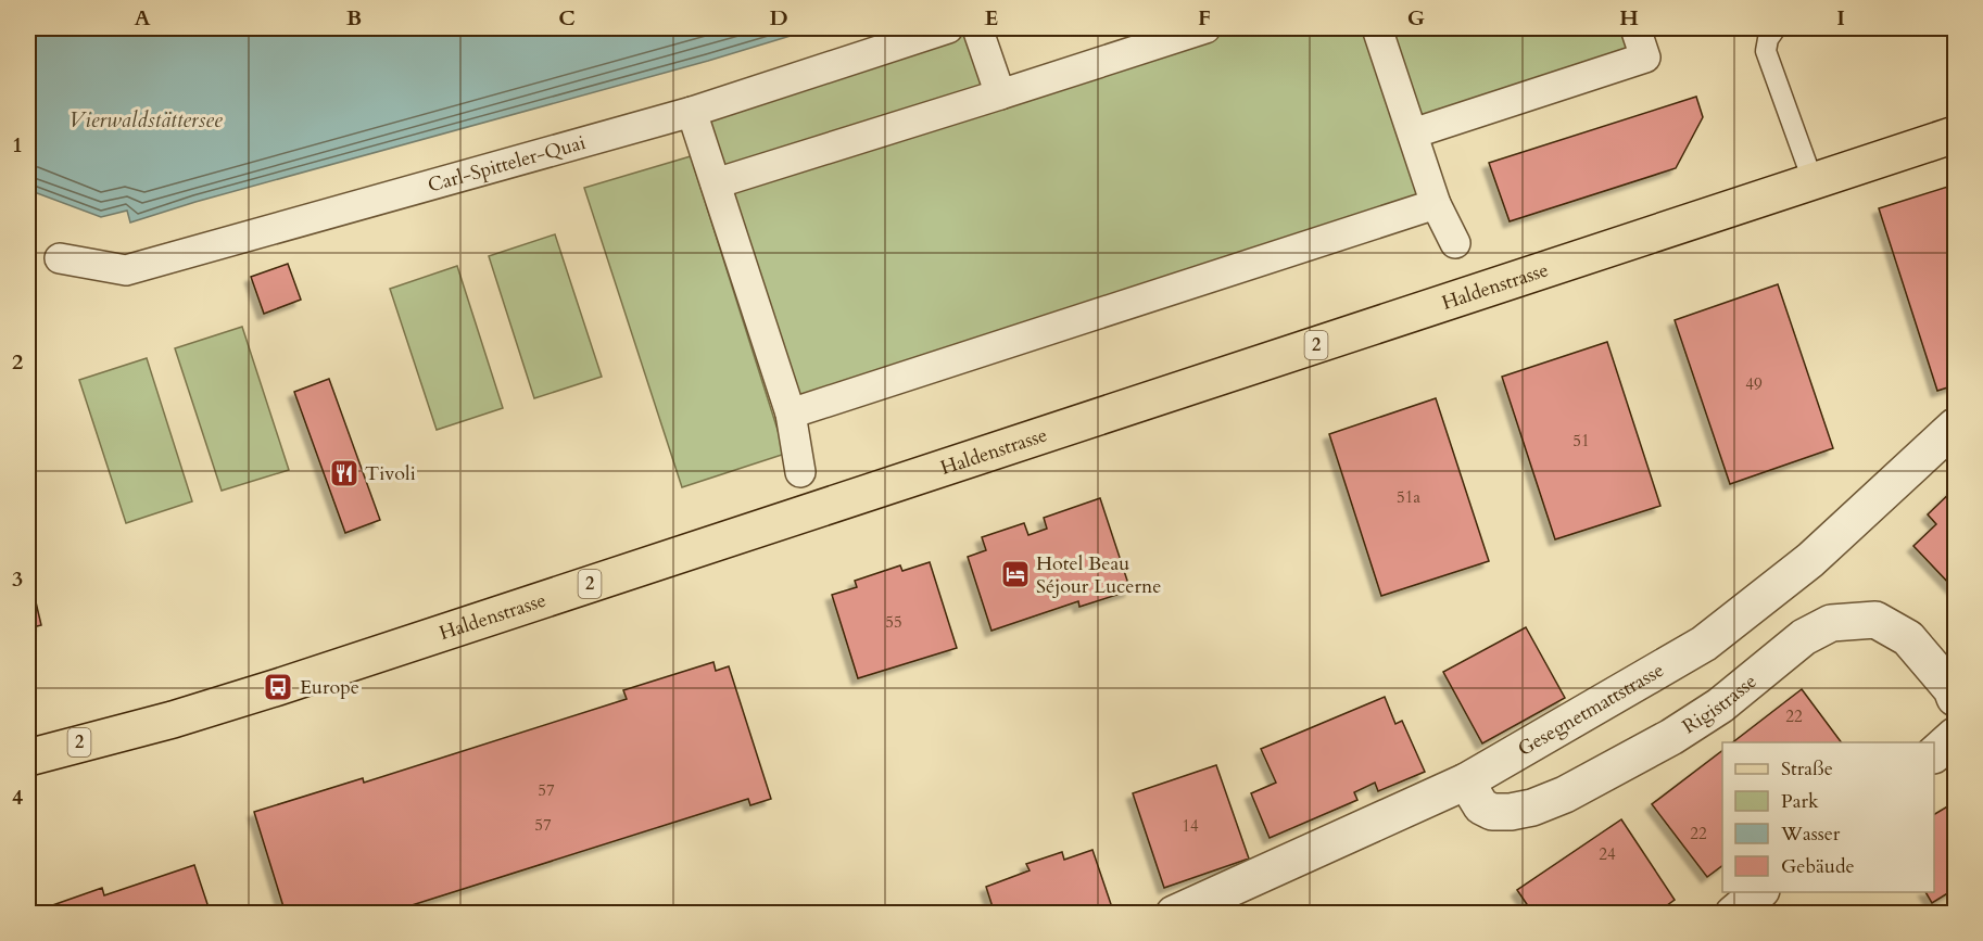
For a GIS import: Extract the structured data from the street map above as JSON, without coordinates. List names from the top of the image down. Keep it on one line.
{"streets":{"main road":["Haldenstrasse","2"],"street":["Carl-Spitteler-Quai","Rigistrasse","Gesegnetmattstrasse"]},"crossings":[["Rigistrasse","Gesegnetmattstrasse"]],"water":["Vierwaldstättersee"],"places":{"restaurant":["Tivoli"],"hotel":["Hotel Beau Séjour Lucerne"],"bus stop":["Europe"]},"house_numbers":["49","51","51a","55","22","57","57","14","22","24"],"legend":["Straße","Park","Wasser","Gebäude"],"grid":{"columns":["A","B","C","D","E","F","G","H","I"],"rows":["1","2","3","4"]}}
